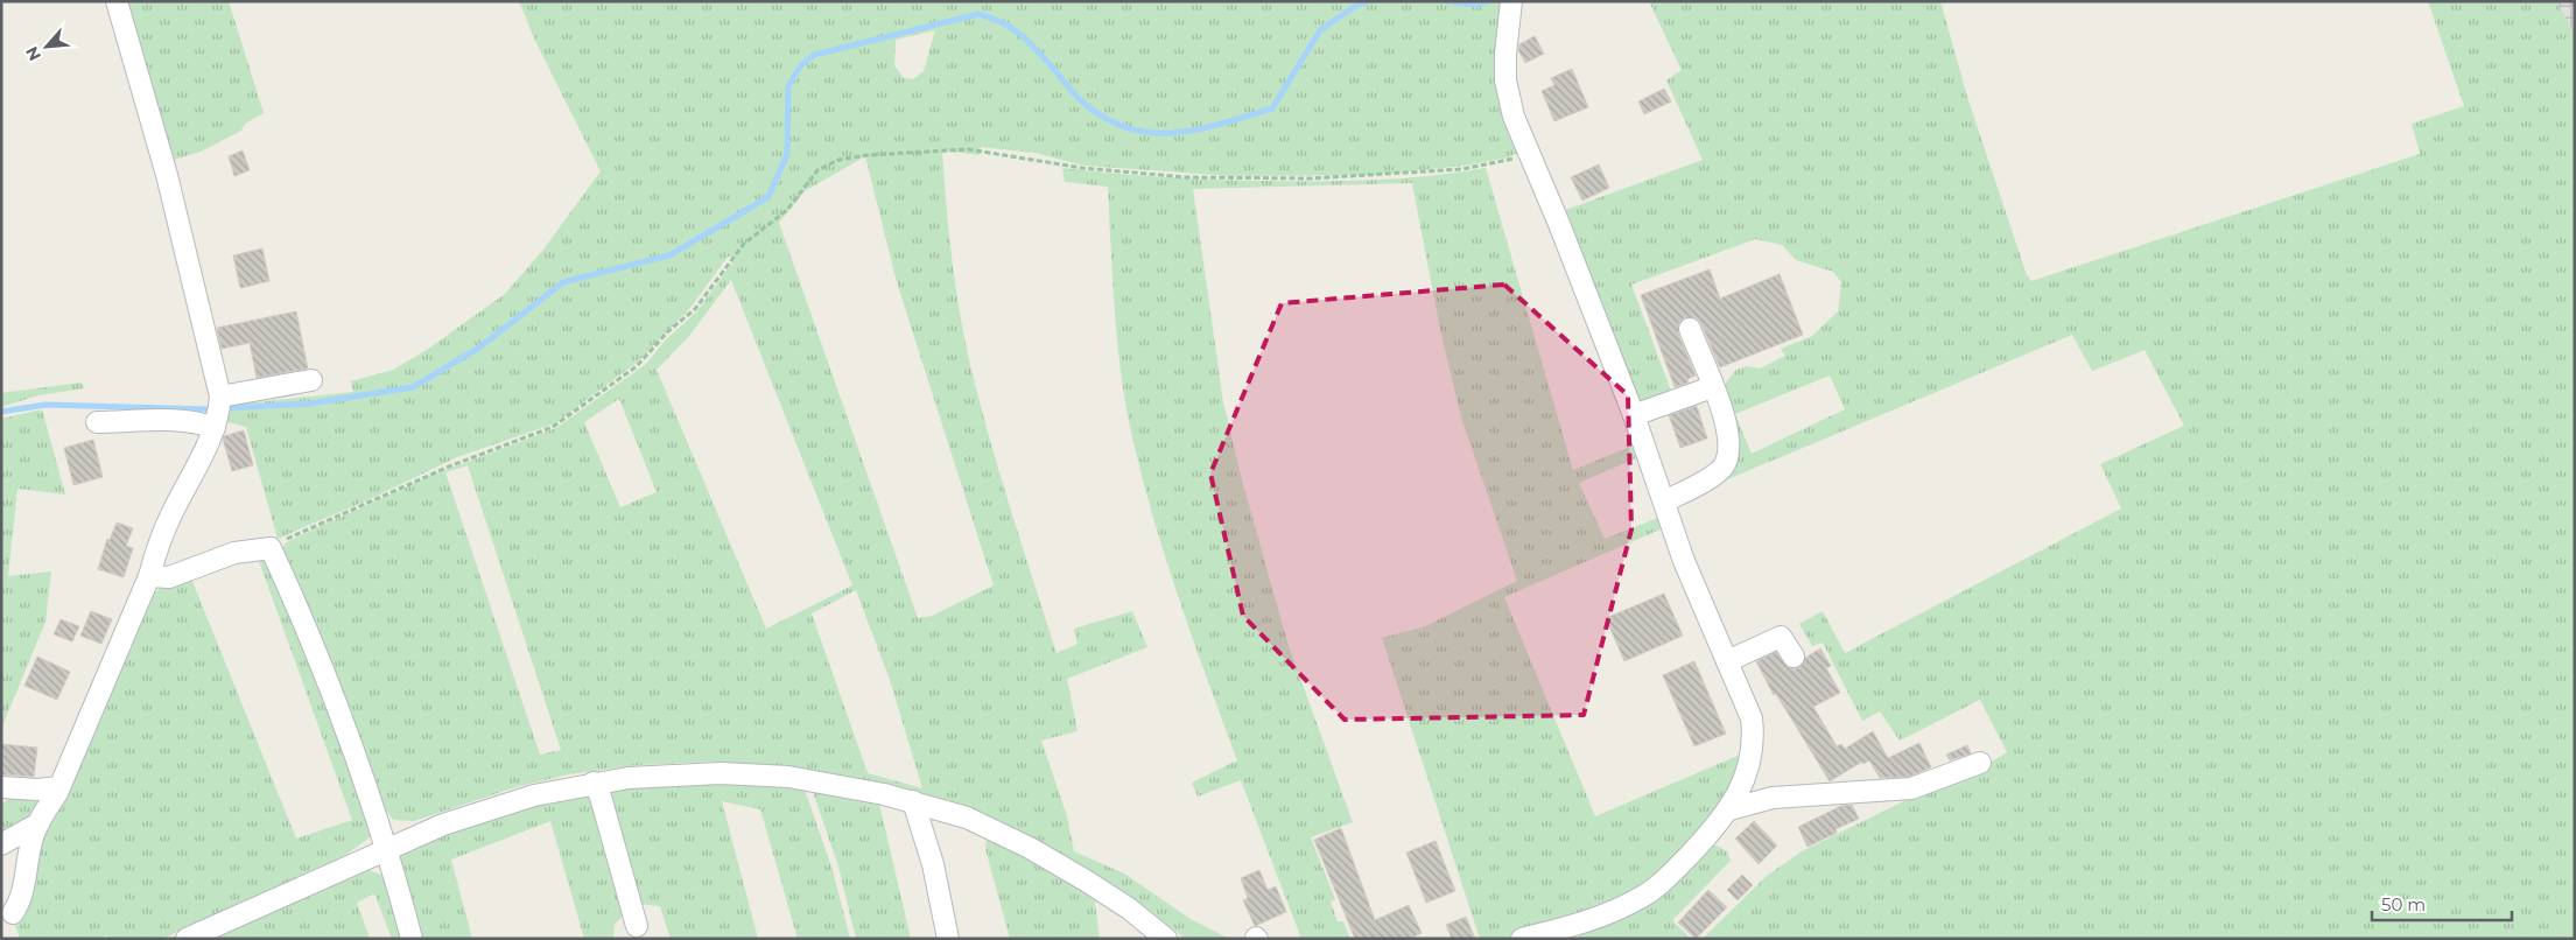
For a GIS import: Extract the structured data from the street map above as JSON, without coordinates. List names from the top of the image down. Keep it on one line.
{"scale_bar":"50 m","north":"bottom left"}
